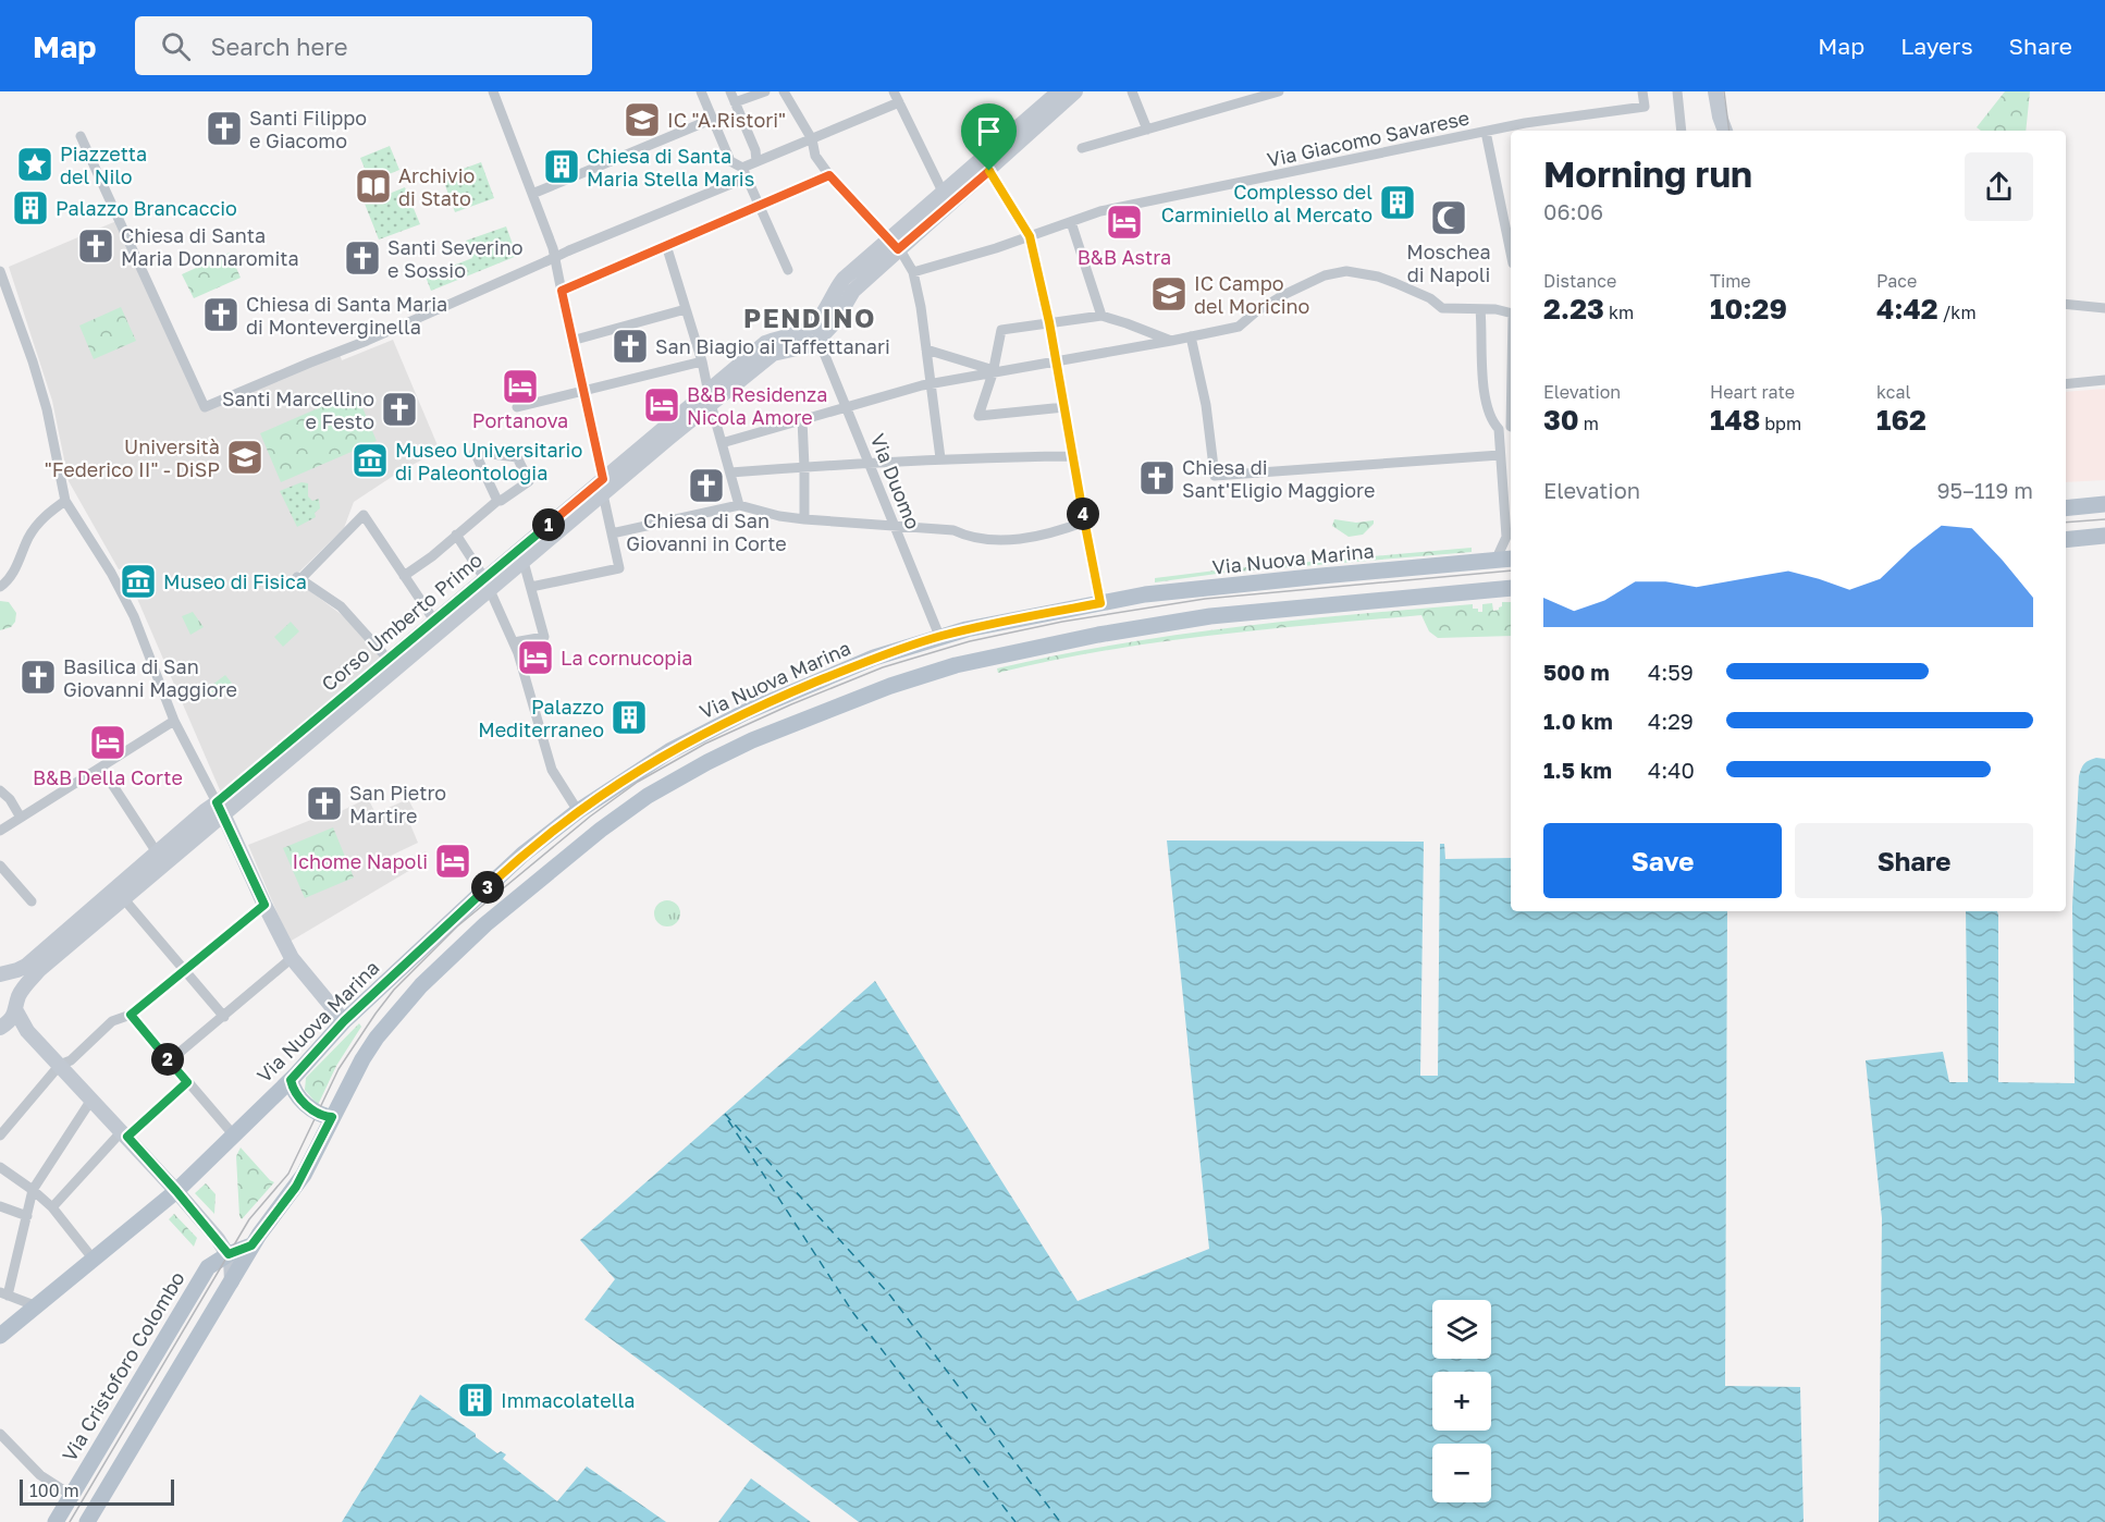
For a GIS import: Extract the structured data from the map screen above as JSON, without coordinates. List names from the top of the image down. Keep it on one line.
{"streets":{"main road":["Via Nuova Marina","Corso Umberto Primo","Via Cristoforo Colombo"],"street":["Via Giacomo Savarese","Via Duomo"]},"crossings":[["Via Duomo","Via Nuova Marina"]],"districts":["PENDINO"],"places":{"school or university":["IC \"A.Ristori\"","IC Campo del Moricino","Università \"Federico II\" - DiSP"],"church":["Santi Filippo e Giacomo","Chiesa di Santa Maria Donnaromita","Santi Severino e Sossio","Chiesa di Santa Maria di Monteverginella","San Biagio ai Taffettanari","Santi Marcellino e Festo","Chiesa di Sant'Eligio Maggiore","Chiesa di San Giovanni in Corte","Basilica di San Giovanni Maggiore","San Pietro Martire"],"place":["Piazzetta del Nilo"],"building":["Chiesa di Santa Maria Stella Maris","Complesso del Carminiello al Mercato","Palazzo Brancaccio","Palazzo Mediterraneo","Immacolatella"],"library":["Archivio di Stato"],"mosque":["Moschea di Napoli"],"hotel":["B&B Astra","Portanova","B&B Residenza Nicola Amore","La cornucopia","B&B Della Corte","Ichome Napoli"],"museum":["Museo Universitario di Paleontologia","Museo di Fisica"]},"scale_bar":"100 m","page":{"header":"Map","search":"Search here","nav":["Map","Layers","Share"],"heading":["Morning run","06:06"],"stats":[["Distance","2.23 km"],["Time","10:29"],["Pace","4:42 /km"],["Elevation","30 m"],["Heart rate","148 bpm"],["kcal","162"]],"chart":["Elevation","95–119 m"],"pins":["4","1","3","2"],"list":[{"name":"500 m","note":"4:59"},{"name":"1.0 km","note":"4:29"},{"name":"1.5 km","note":"4:40"}],"buttons":["Save","Share"],"map_buttons":["+","−"],"scale":"100 m"}}
